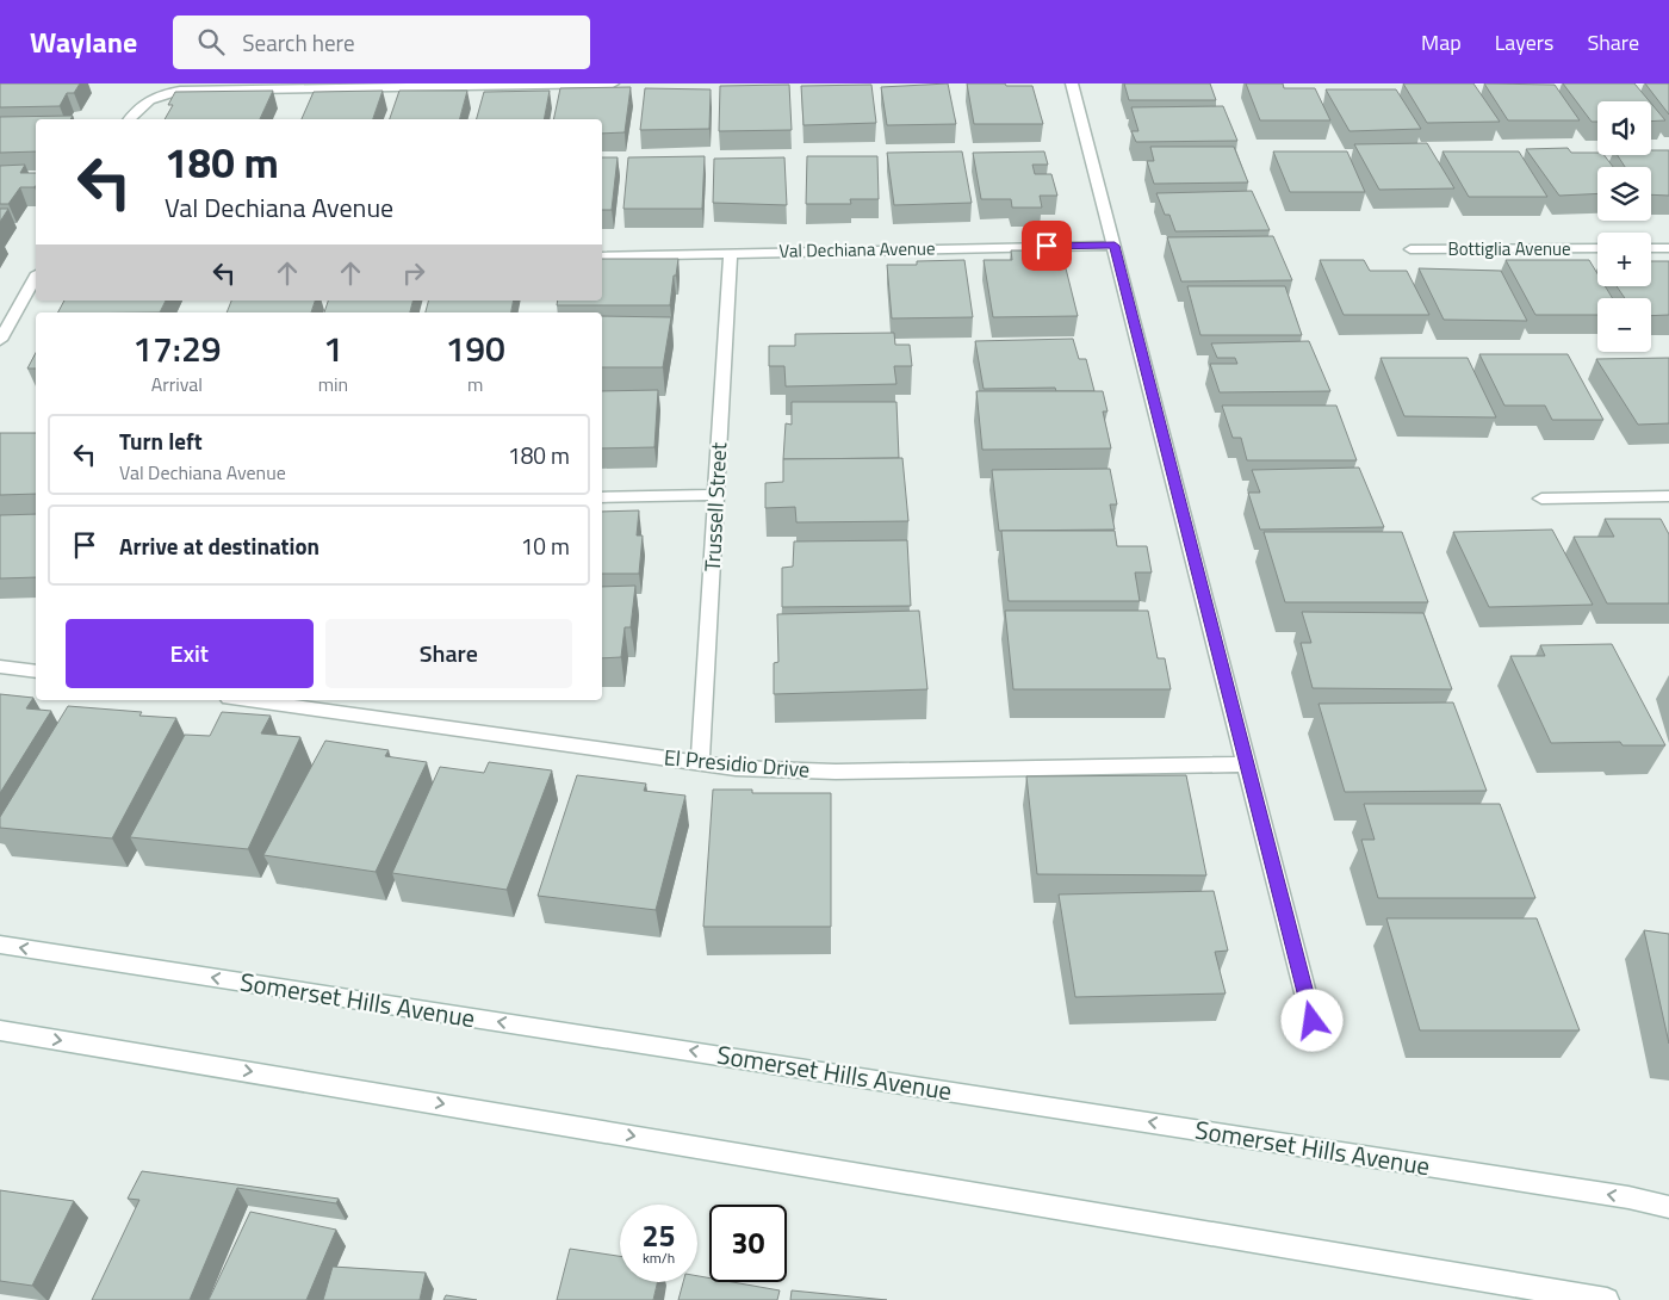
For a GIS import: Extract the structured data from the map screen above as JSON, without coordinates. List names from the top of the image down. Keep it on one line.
{"streets":{"street":["Bottiglia Avenue","Val Dechiana Avenue","Trussell Street","El Presidio Drive","Somerset Hills Avenue"]},"crossings":[["Val Dechiana Avenue","Trussell Street"],["Trussell Street","El Presidio Drive"]],"page":{"header":"Waylane","search":"Search here","nav":["Map","Layers","Share"],"map_buttons":["+","−"],"turn":["180 m","Val Dechiana Avenue"],"eta":["17:29","Arrival","1","min","190","m"],"list":[{"name":"Turn left","note":"Val Dechiana Avenue","value":"180 m"},{"name":"Arrive at destination","value":"10 m"}],"buttons":["Exit","Share"],"speed":"25 km/h","limit":"30"}}
